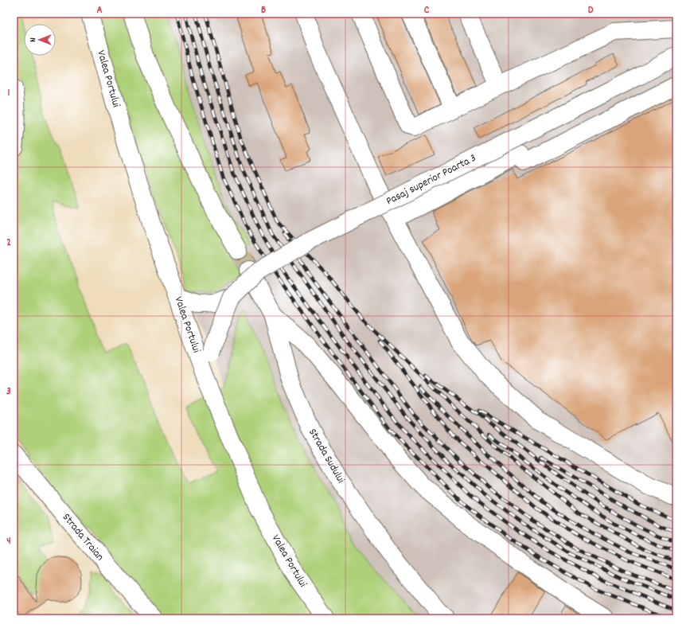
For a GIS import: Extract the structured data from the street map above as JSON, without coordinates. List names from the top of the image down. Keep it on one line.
{"streets":{"street":["Valea Portului","Pasaj superior Poarta 3","Strada Sudului","Strada Traian"]},"crossings":[["Valea Portului","Pasaj superior Poarta 3"]],"north":"left","grid":{"columns":["A","B","C","D"],"rows":["1","2","3","4"]}}
